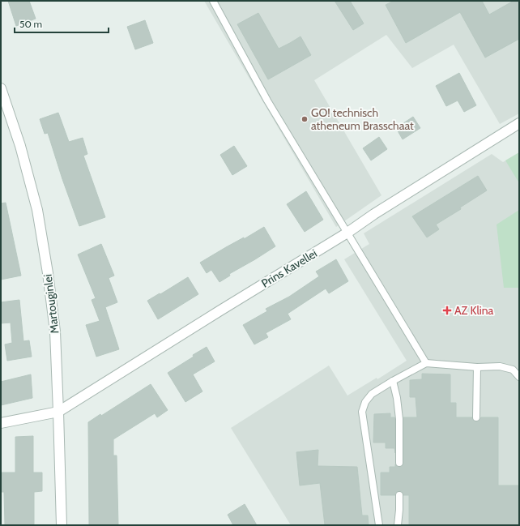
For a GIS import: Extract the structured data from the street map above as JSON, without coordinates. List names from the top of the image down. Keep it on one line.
{"streets":{"street":["Prins Kavellei","Martouginlei"]},"crossings":[["Prins Kavellei","Martouginlei"]],"places":{"other":["GO! technisch atheneum Brasschaat"],"health":["AZ Klina"]},"scale_bar":"50 m"}
